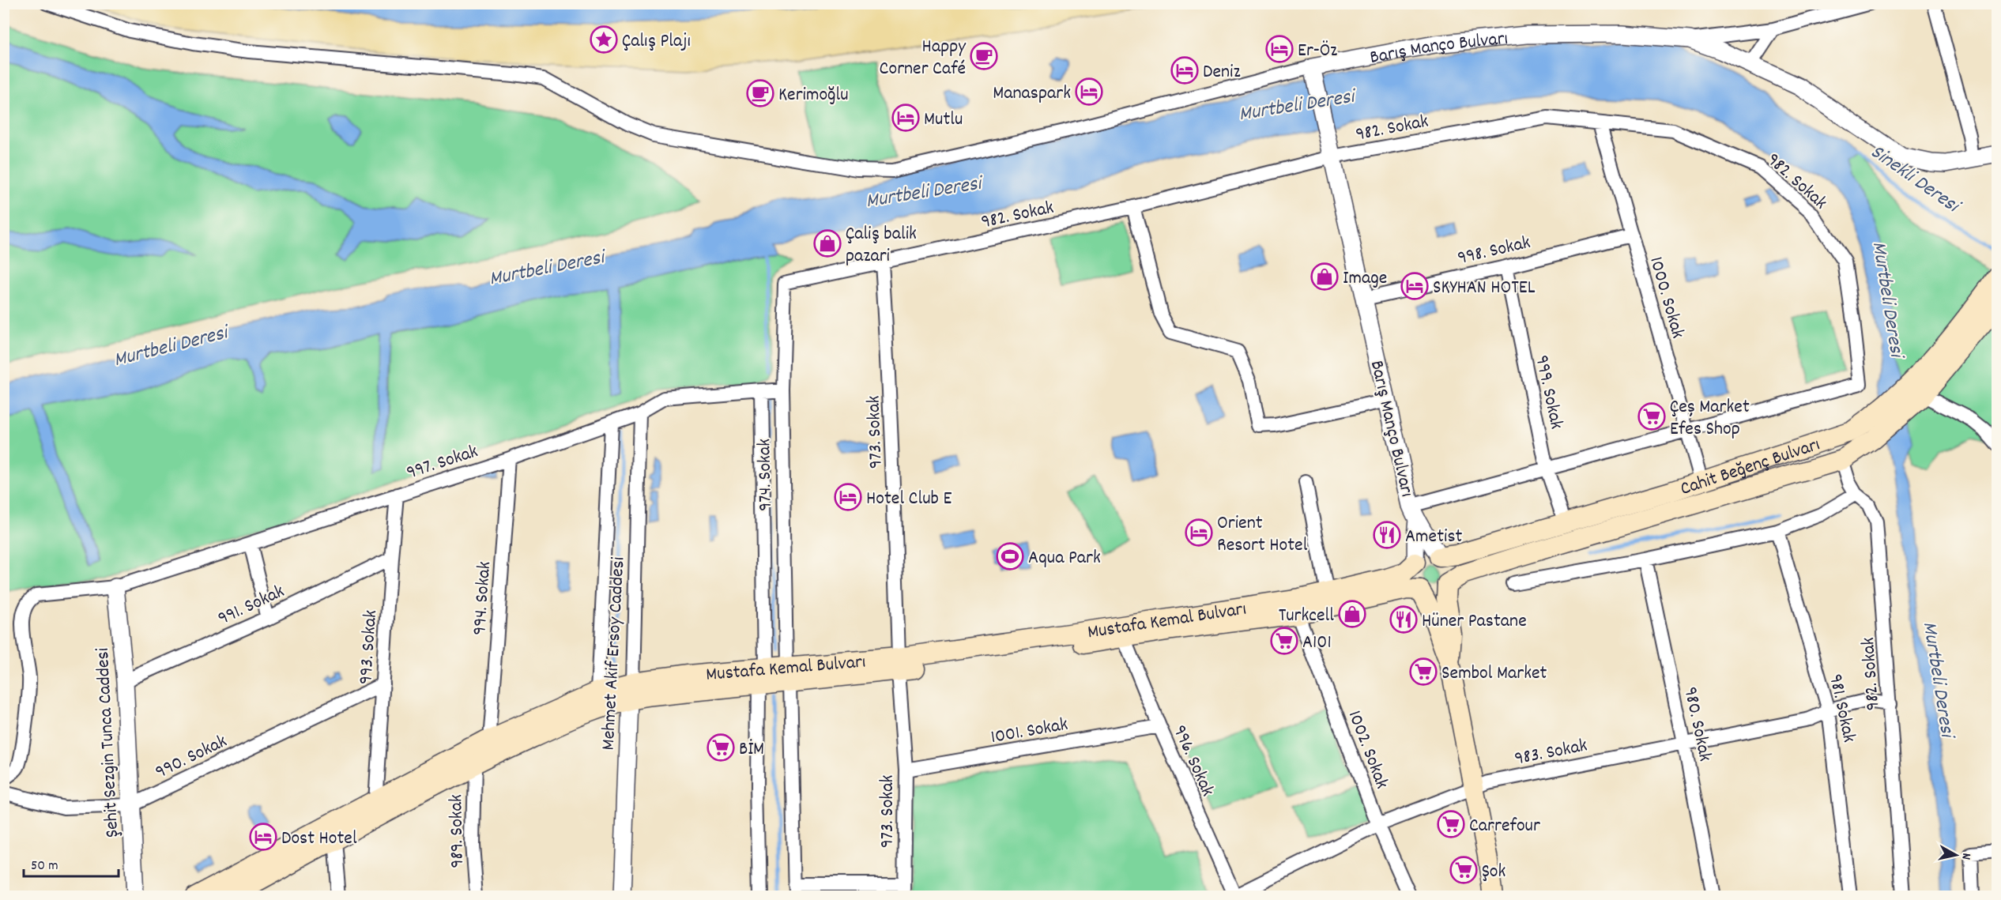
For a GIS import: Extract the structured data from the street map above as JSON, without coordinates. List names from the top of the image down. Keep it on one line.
{"streets":{"main road":["Cahit Beğenç Bulvarı","Mustafa Kemal Bulvarı"],"street":["Barış Manço Bulvarı","982. Sokak","998. Sokak","1000. Sokak","999. Sokak","973. Sokak","997. Sokak","974. Sokak","994. Sokak","991. Sokak","993. Sokak","Mehmet Akif Ersoy Caddesi","981. Sokak","980. Sokak","1001. Sokak","Şehit Sezgin Tunca Caddesi","1002. Sokak","983. Sokak","990. Sokak","996. Sokak","989. Sokak"]},"crossings":[["Barış Manço Bulvarı","982. Sokak"],["Barış Manço Bulvarı","998. Sokak"],["Barış Manço Bulvarı","Cahit Beğenç Bulvarı"],["Barış Manço Bulvarı","Mustafa Kemal Bulvarı"],["982. Sokak","1000. Sokak"],["982. Sokak","973. Sokak"],["982. Sokak","Cahit Beğenç Bulvarı"],["982. Sokak","974. Sokak"],["982. Sokak","983. Sokak"],["998. Sokak","1000. Sokak"],["998. Sokak","999. Sokak"],["1000. Sokak","Cahit Beğenç Bulvarı"],["999. Sokak","Cahit Beğenç Bulvarı"],["973. Sokak","Mustafa Kemal Bulvarı"],["973. Sokak","1001. Sokak"],["997. Sokak","974. Sokak"],["997. Sokak","994. Sokak"],["997. Sokak","993. Sokak"],["997. Sokak","Mehmet Akif Ersoy Caddesi"],["997. Sokak","Şehit Sezgin Tunca Caddesi"],["Cahit Beğenç Bulvarı","Mustafa Kemal Bulvarı"],["974. Sokak","Mustafa Kemal Bulvarı"],["994. Sokak","Mustafa Kemal Bulvarı"],["991. Sokak","993. Sokak"],["991. Sokak","Şehit Sezgin Tunca Caddesi"],["Mustafa Kemal Bulvarı","993. Sokak"],["Mustafa Kemal Bulvarı","Mehmet Akif Ersoy Caddesi"],["Mustafa Kemal Bulvarı","1002. Sokak"],["Mustafa Kemal Bulvarı","996. Sokak"],["Mustafa Kemal Bulvarı","989. Sokak"],["993. Sokak","990. Sokak"],["981. Sokak","983. Sokak"],["980. Sokak","983. Sokak"],["1001. Sokak","996. Sokak"],["Şehit Sezgin Tunca Caddesi","990. Sokak"],["1002. Sokak","983. Sokak"],["983. Sokak","996. Sokak"]],"water":["Murtbeli Deresi","Sinekli Deresi"],"places":{"place":["Çalış Plajı"],"hotel":["Er-Öz","Deniz","Manaspark","Mutlu","SKYHAN HOTEL","Hotel Club E","Orient Resort Hotel","Dost Hotel"],"cafe":["Happy Corner Café","Kerimoğlu"],"shop":["Çaliş balik pazari","Image","Turkcell"],"supermarket":["Çeș Market Efes Shop","A101","Sembol Market","BİM","Carrefour","Şok"],"restaurant":["Ametist","Hüner Pastane"],"sports":["Aqua Park"]},"scale_bar":"50 m","north":"right"}
